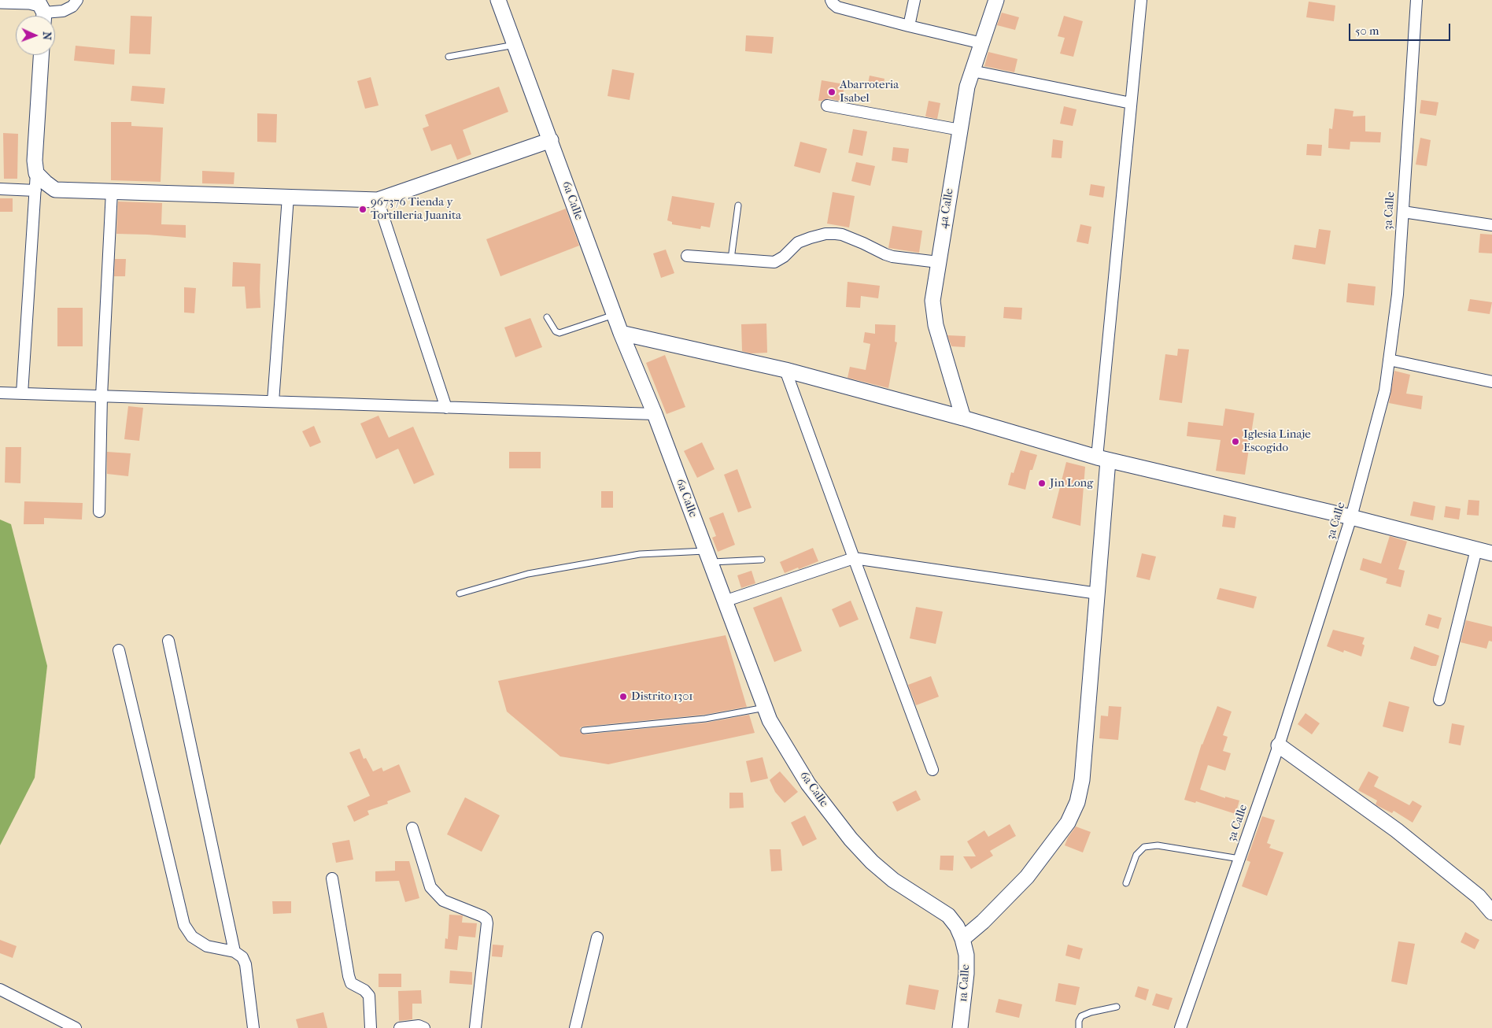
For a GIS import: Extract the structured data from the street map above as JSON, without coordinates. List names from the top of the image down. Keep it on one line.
{"streets":{"street":["6a Calle","4a Calle","3a Calle","1a Calle"]},"crossings":[["6a Calle","1a Calle"]],"places":["Abarroteria Isabel","967376 Tienda y Tortilleria Juanita","Iglesia Linaje Escogido","Jin Long","Distrito 1301"],"scale_bar":"50 m","north":"right"}
